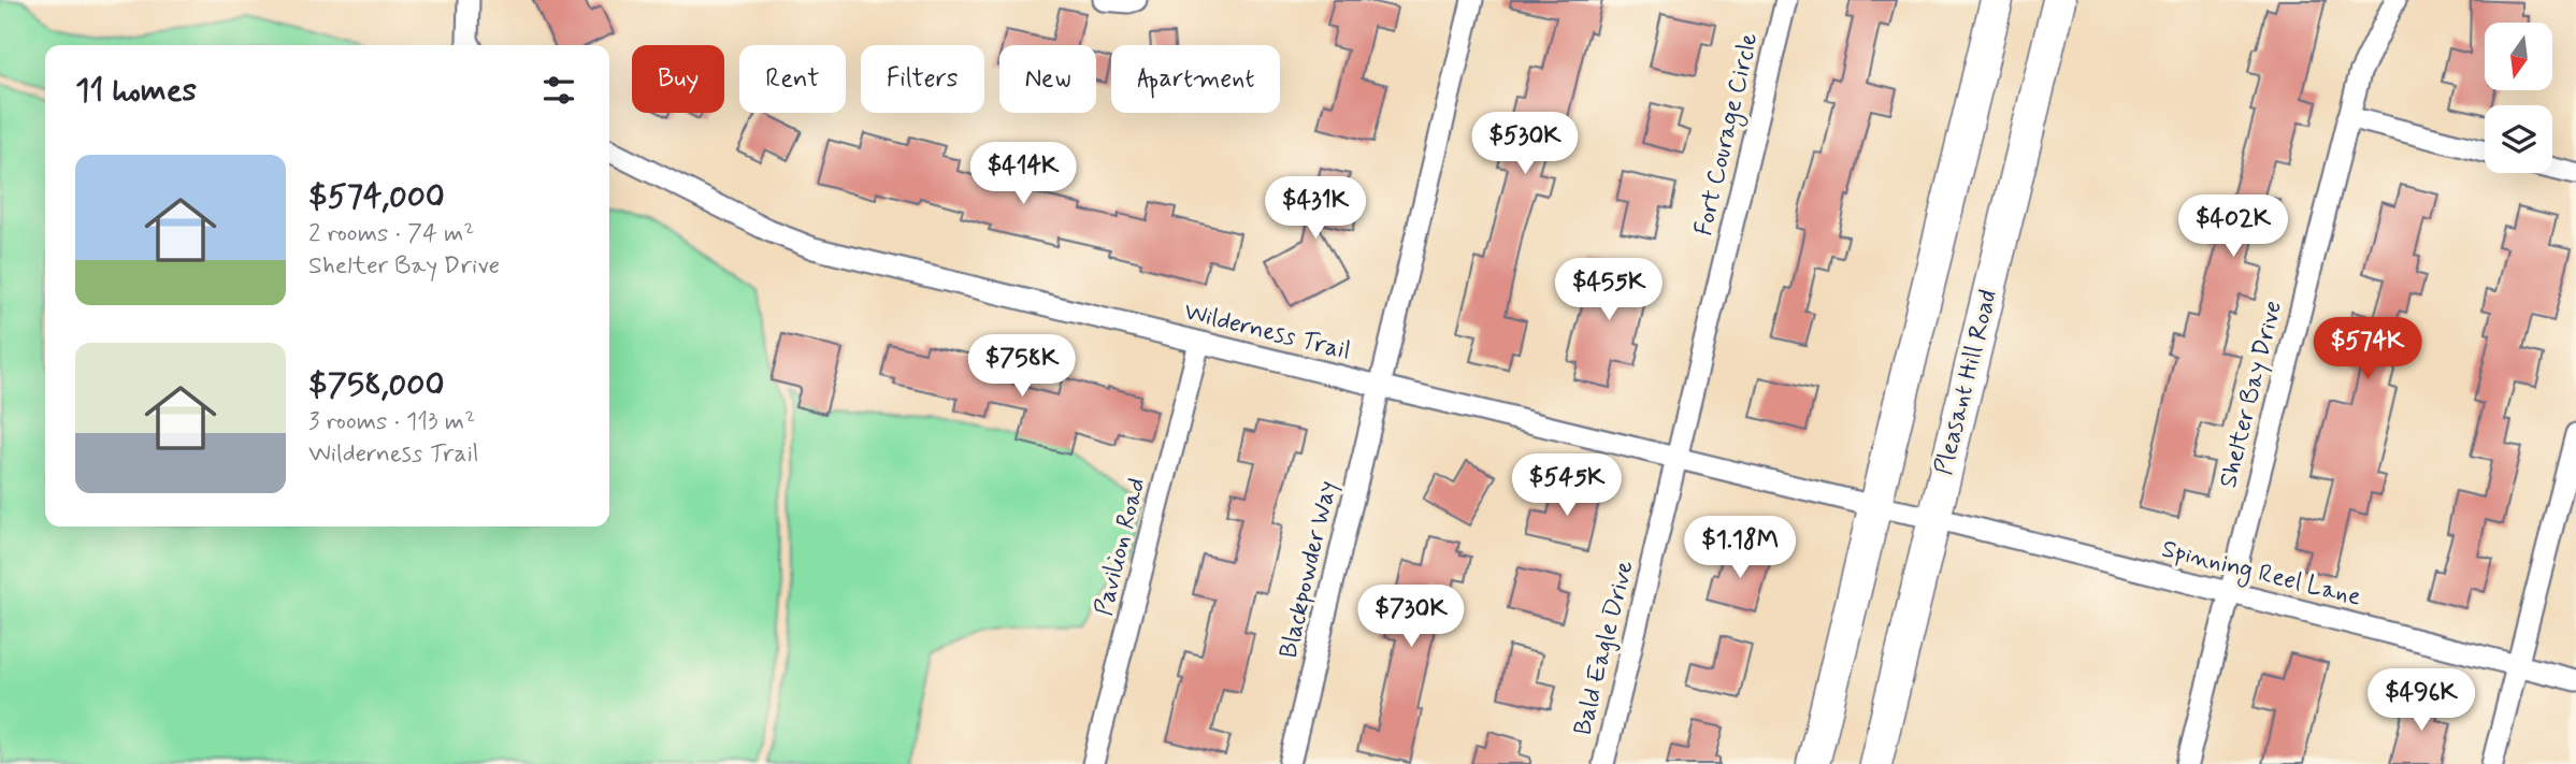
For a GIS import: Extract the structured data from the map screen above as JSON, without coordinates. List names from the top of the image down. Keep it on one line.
{"streets":{"main road":["Pleasant Hill Road"],"street":["Fort Courage Circle","Wilderness Trail","Shelter Bay Drive","Pavilion Road","Blackpowder Way","Spinning Reel Lane","Bald Eagle Drive"]},"crossings":[["Fort Courage Circle","Wilderness Trail"],["Fort Courage Circle","Bald Eagle Drive"],["Wilderness Trail","Pleasant Hill Road"],["Wilderness Trail","Pavilion Road"],["Wilderness Trail","Blackpowder Way"],["Wilderness Trail","Spinning Reel Lane"],["Wilderness Trail","Bald Eagle Drive"],["Pleasant Hill Road","Spinning Reel Lane"],["Shelter Bay Drive","Spinning Reel Lane"]],"north":"bottom","page":{"chip":["Buy","Rent","Filters","New","Apartment"],"heading":"11 homes","price":["$530K","$414K","$431K","$402K","$455K","$574K","$758K","$545K","$1.18M","$730K","$496K"],"list":[{"name":"$574,000","note":"2 rooms · 74 m² · Shelter Bay Drive"},{"name":"$758,000","note":"3 rooms · 113 m² · Wilderness Trail"}]}}
